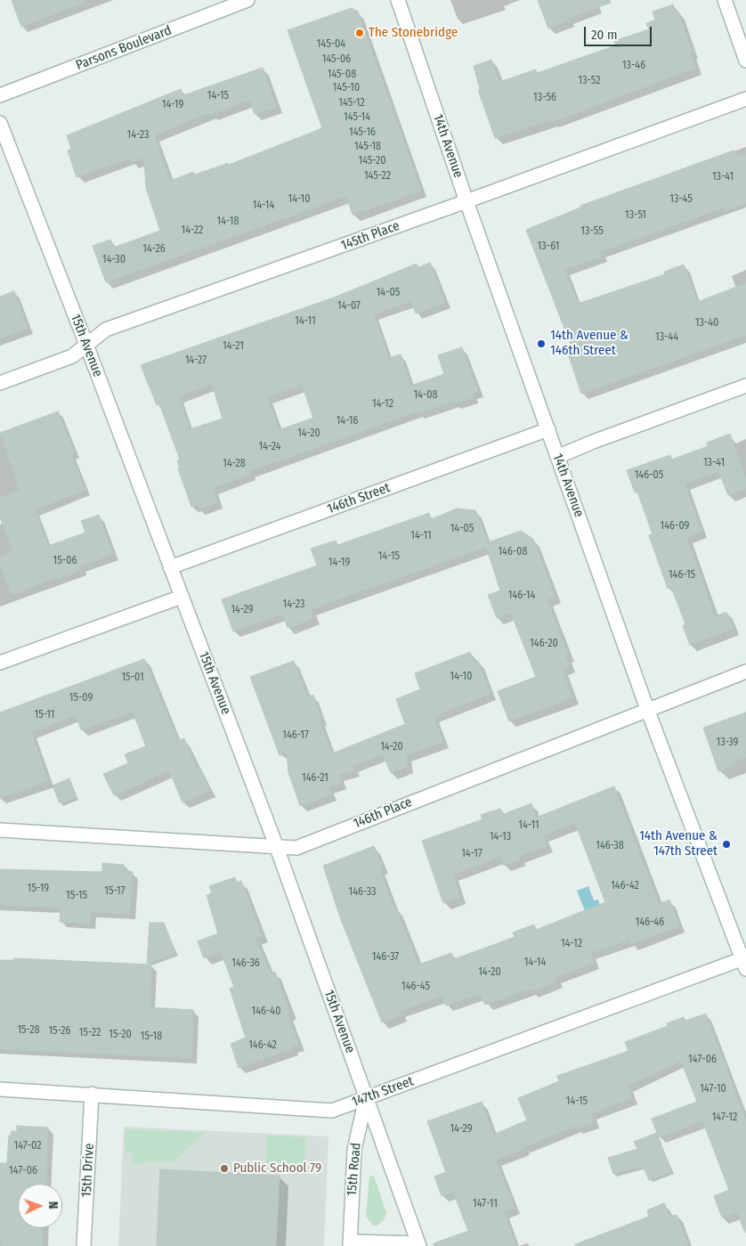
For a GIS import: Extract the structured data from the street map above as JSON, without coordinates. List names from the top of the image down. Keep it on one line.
{"streets":{"street":["Parsons Boulevard","14th Avenue","145th Place","15th Avenue","146th Street","146th Place","147th Street","15th Road","15th Drive"]},"crossings":[["14th Avenue","145th Place"],["14th Avenue","146th Street"],["14th Avenue","146th Place"],["14th Avenue","147th Street"],["145th Place","15th Avenue"],["15th Avenue","146th Street"],["15th Avenue","146th Place"],["15th Avenue","147th Street"],["15th Avenue","15th Road"],["147th Street","15th Road"],["147th Street","15th Drive"]],"places":["The Stonebridge","14th Avenue & 146th Street","14th Avenue & 147th Street","Public School 79"],"house_numbers":["145-04","145-06","13-46","145-08","13-52","145-10","14-15","13-56","145-12","14-19","145-14","145-16","14-23","145-18","145-20","145-22","13-41","14-10","13-45","14-14","13-51","14-18","14-22","13-55","13-61","14-26","14-30","14-05","14-07","14-11","13-40","13-44","14-21","14-27","14-08","14-12","14-16","14-20","14-24","13-41","14-28","146-05","146-09","14-05","14-11","146-08","14-15","15-06","14-19","146-15","146-14","14-23","14-29","146-20","14-10","15-01","15-09","15-11","146-17","13-39","14-20","146-21","14-11","14-13","146-38","14-17","146-42","15-19","15-17","146-33","15-15","146-46","14-12","146-37","14-14","146-36","14-20","146-45","146-40","15-28","15-26","15-22","15-20","15-18","146-42","147-06","147-10","14-15","147-12","14-29","147-02","147-06","147-11"],"scale_bar":"20 m","north":"right"}
